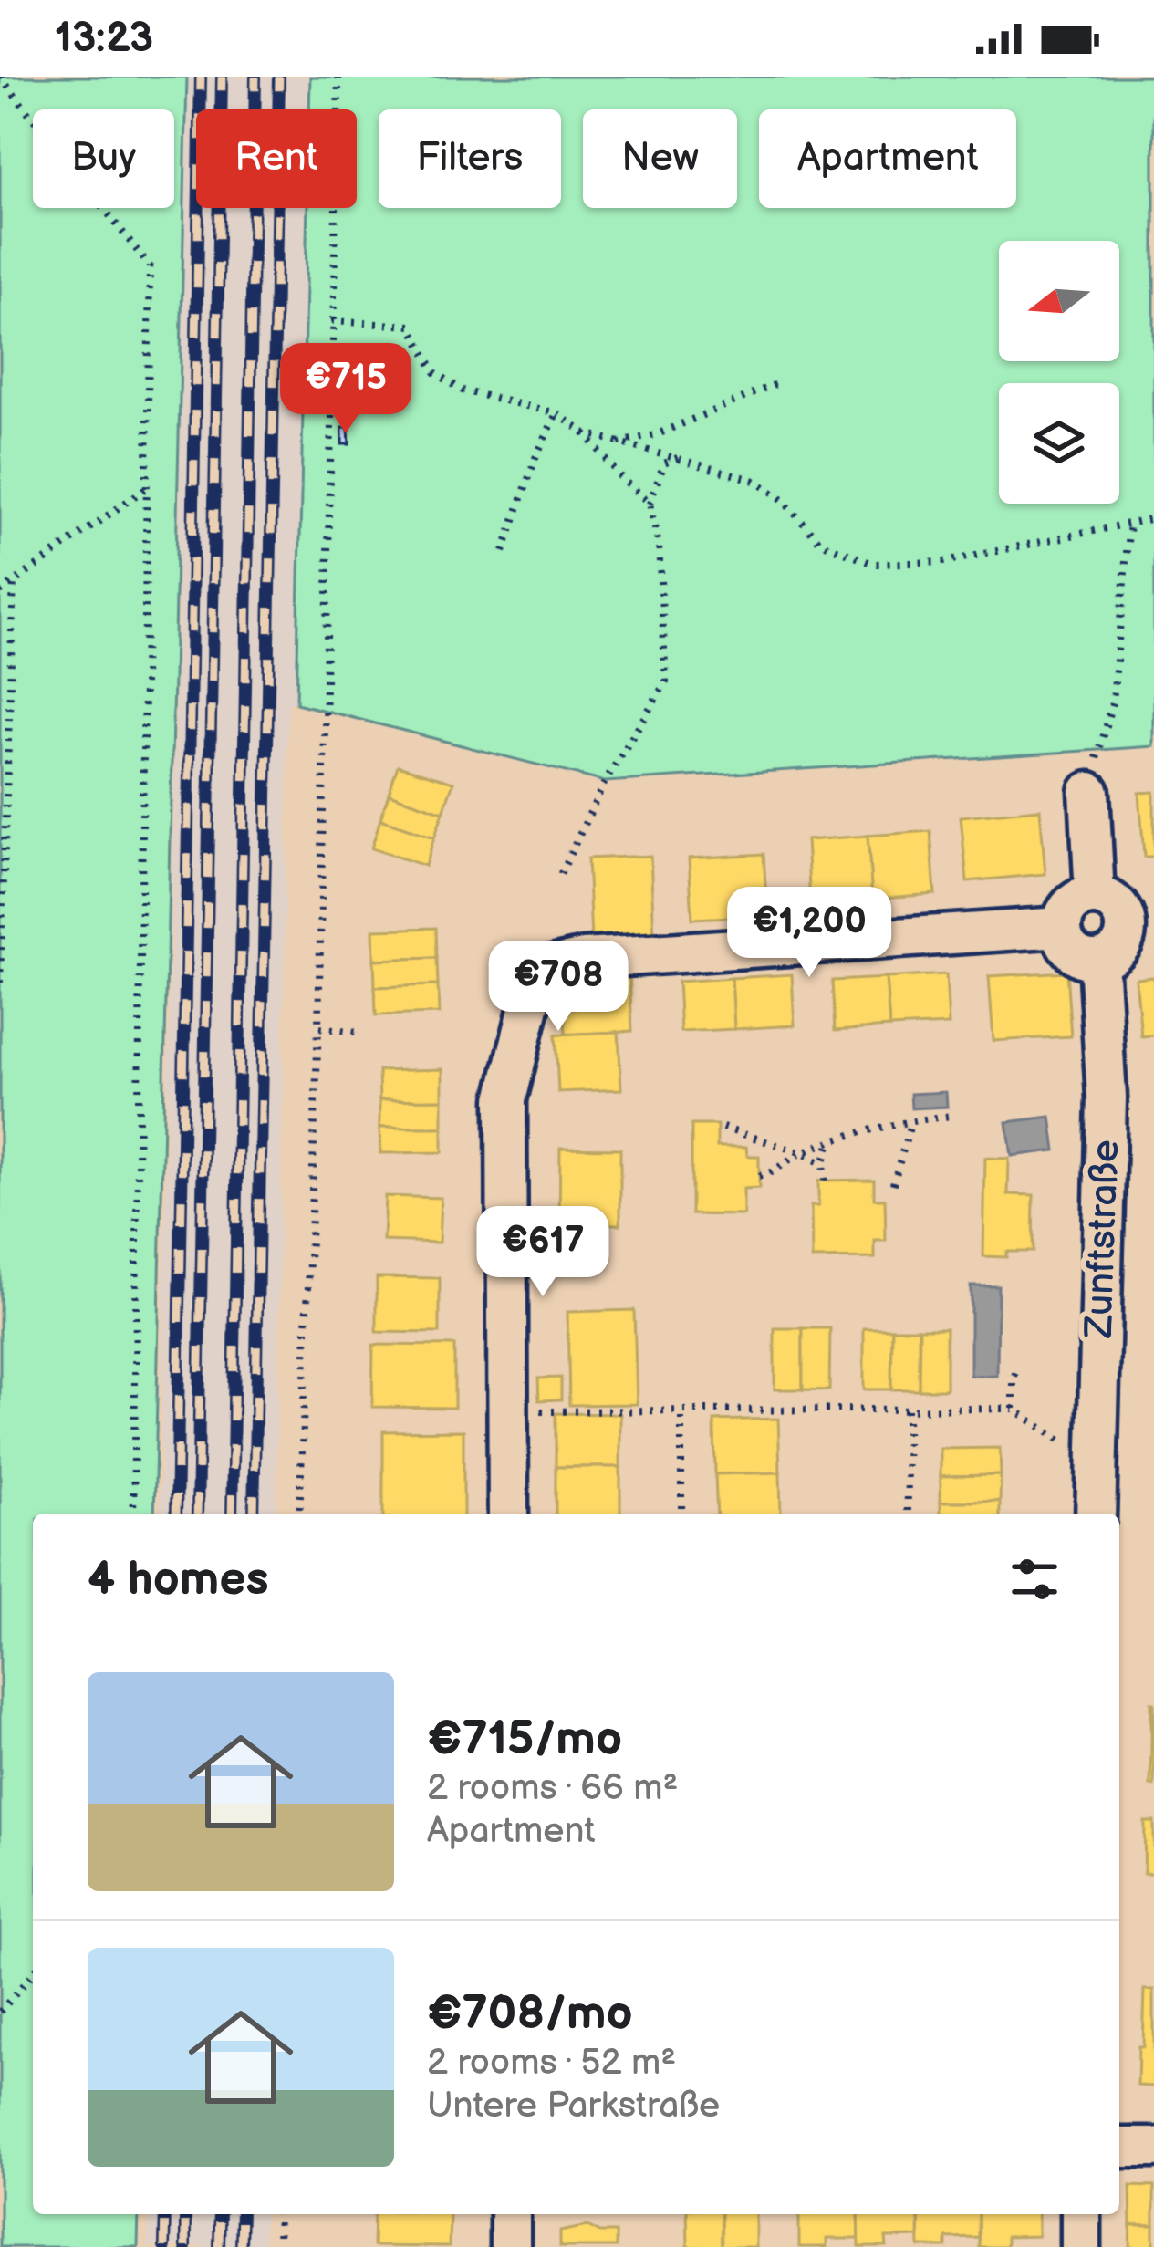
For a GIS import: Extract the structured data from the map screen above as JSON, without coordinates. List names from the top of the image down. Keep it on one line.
{"streets":{"street":["Zunftstraße"]},"north":"left","page":{"status":"13:23","chip":["Buy","Rent","Filters","New","Apartment"],"price":["€715","€1,200","€708","€617"],"heading":"4 homes","list":[{"name":"€715/mo","note":"2 rooms · 66 m² · Apartment"},{"name":"€708/mo","note":"2 rooms · 52 m² · Untere Parkstraße"}]}}
